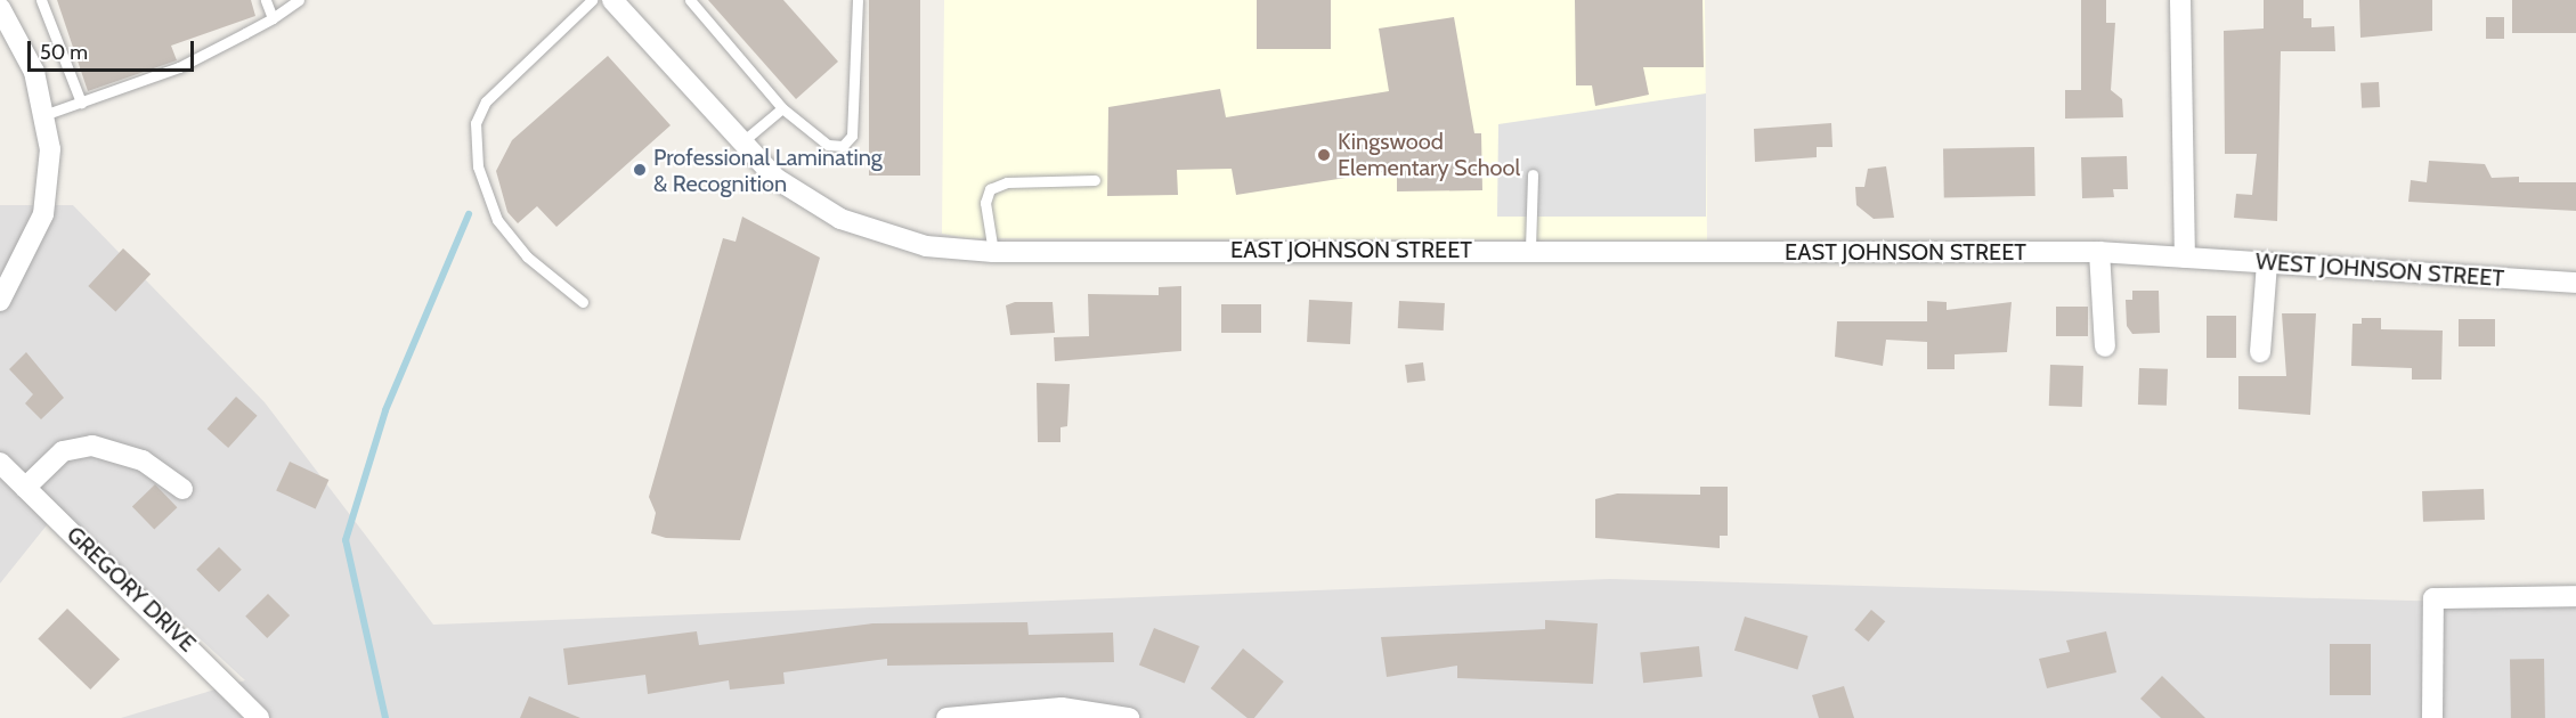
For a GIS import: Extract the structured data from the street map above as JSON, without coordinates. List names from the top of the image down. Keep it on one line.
{"streets":{"street":["EAST JOHNSON STREET","WEST JOHNSON STREET","GREGORY DRIVE"]},"crossings":[["EAST JOHNSON STREET","WEST JOHNSON STREET"]],"places":["Kingswood Elementary School","Professional Laminating & Recognition"],"scale_bar":"50 m"}
